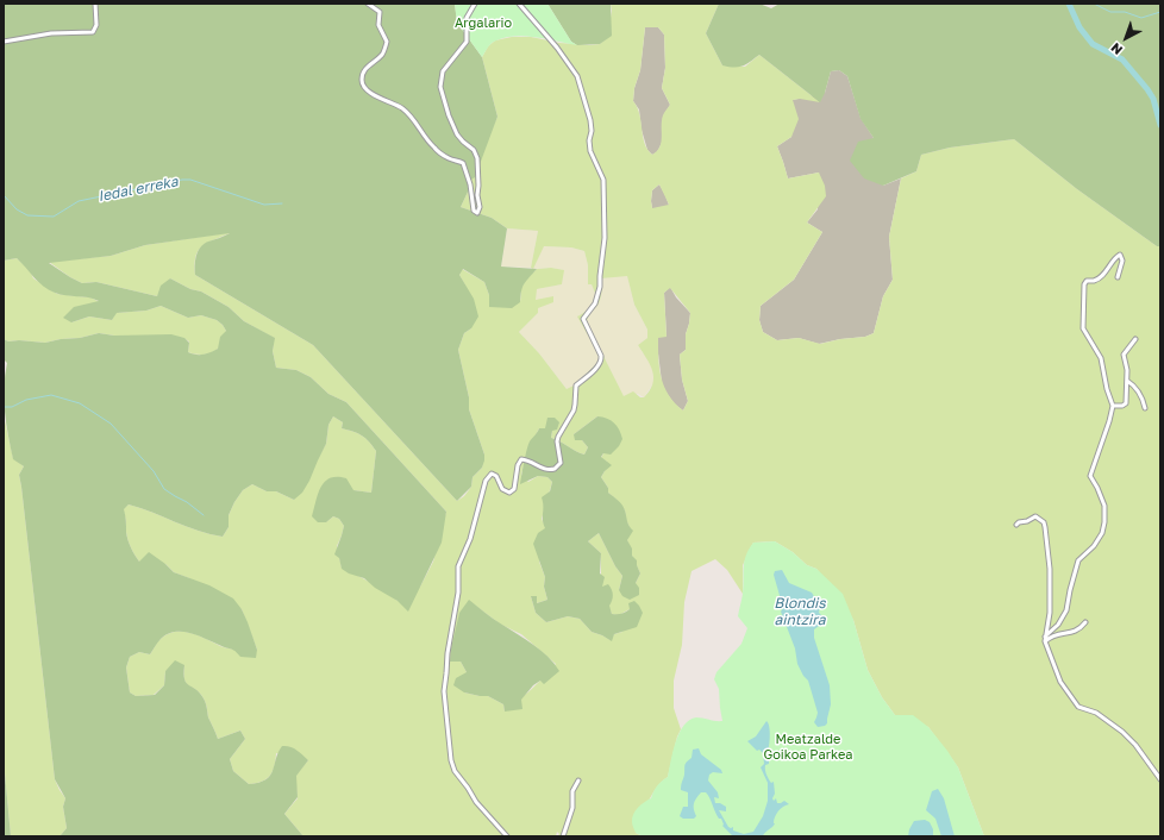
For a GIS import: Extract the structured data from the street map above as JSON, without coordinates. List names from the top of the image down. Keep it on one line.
{"water":["Iedal erreka","Blondis aintzira"],"parks":["Argalario","Meatzalde Goikoa Parkea"],"north":"bottom left"}
